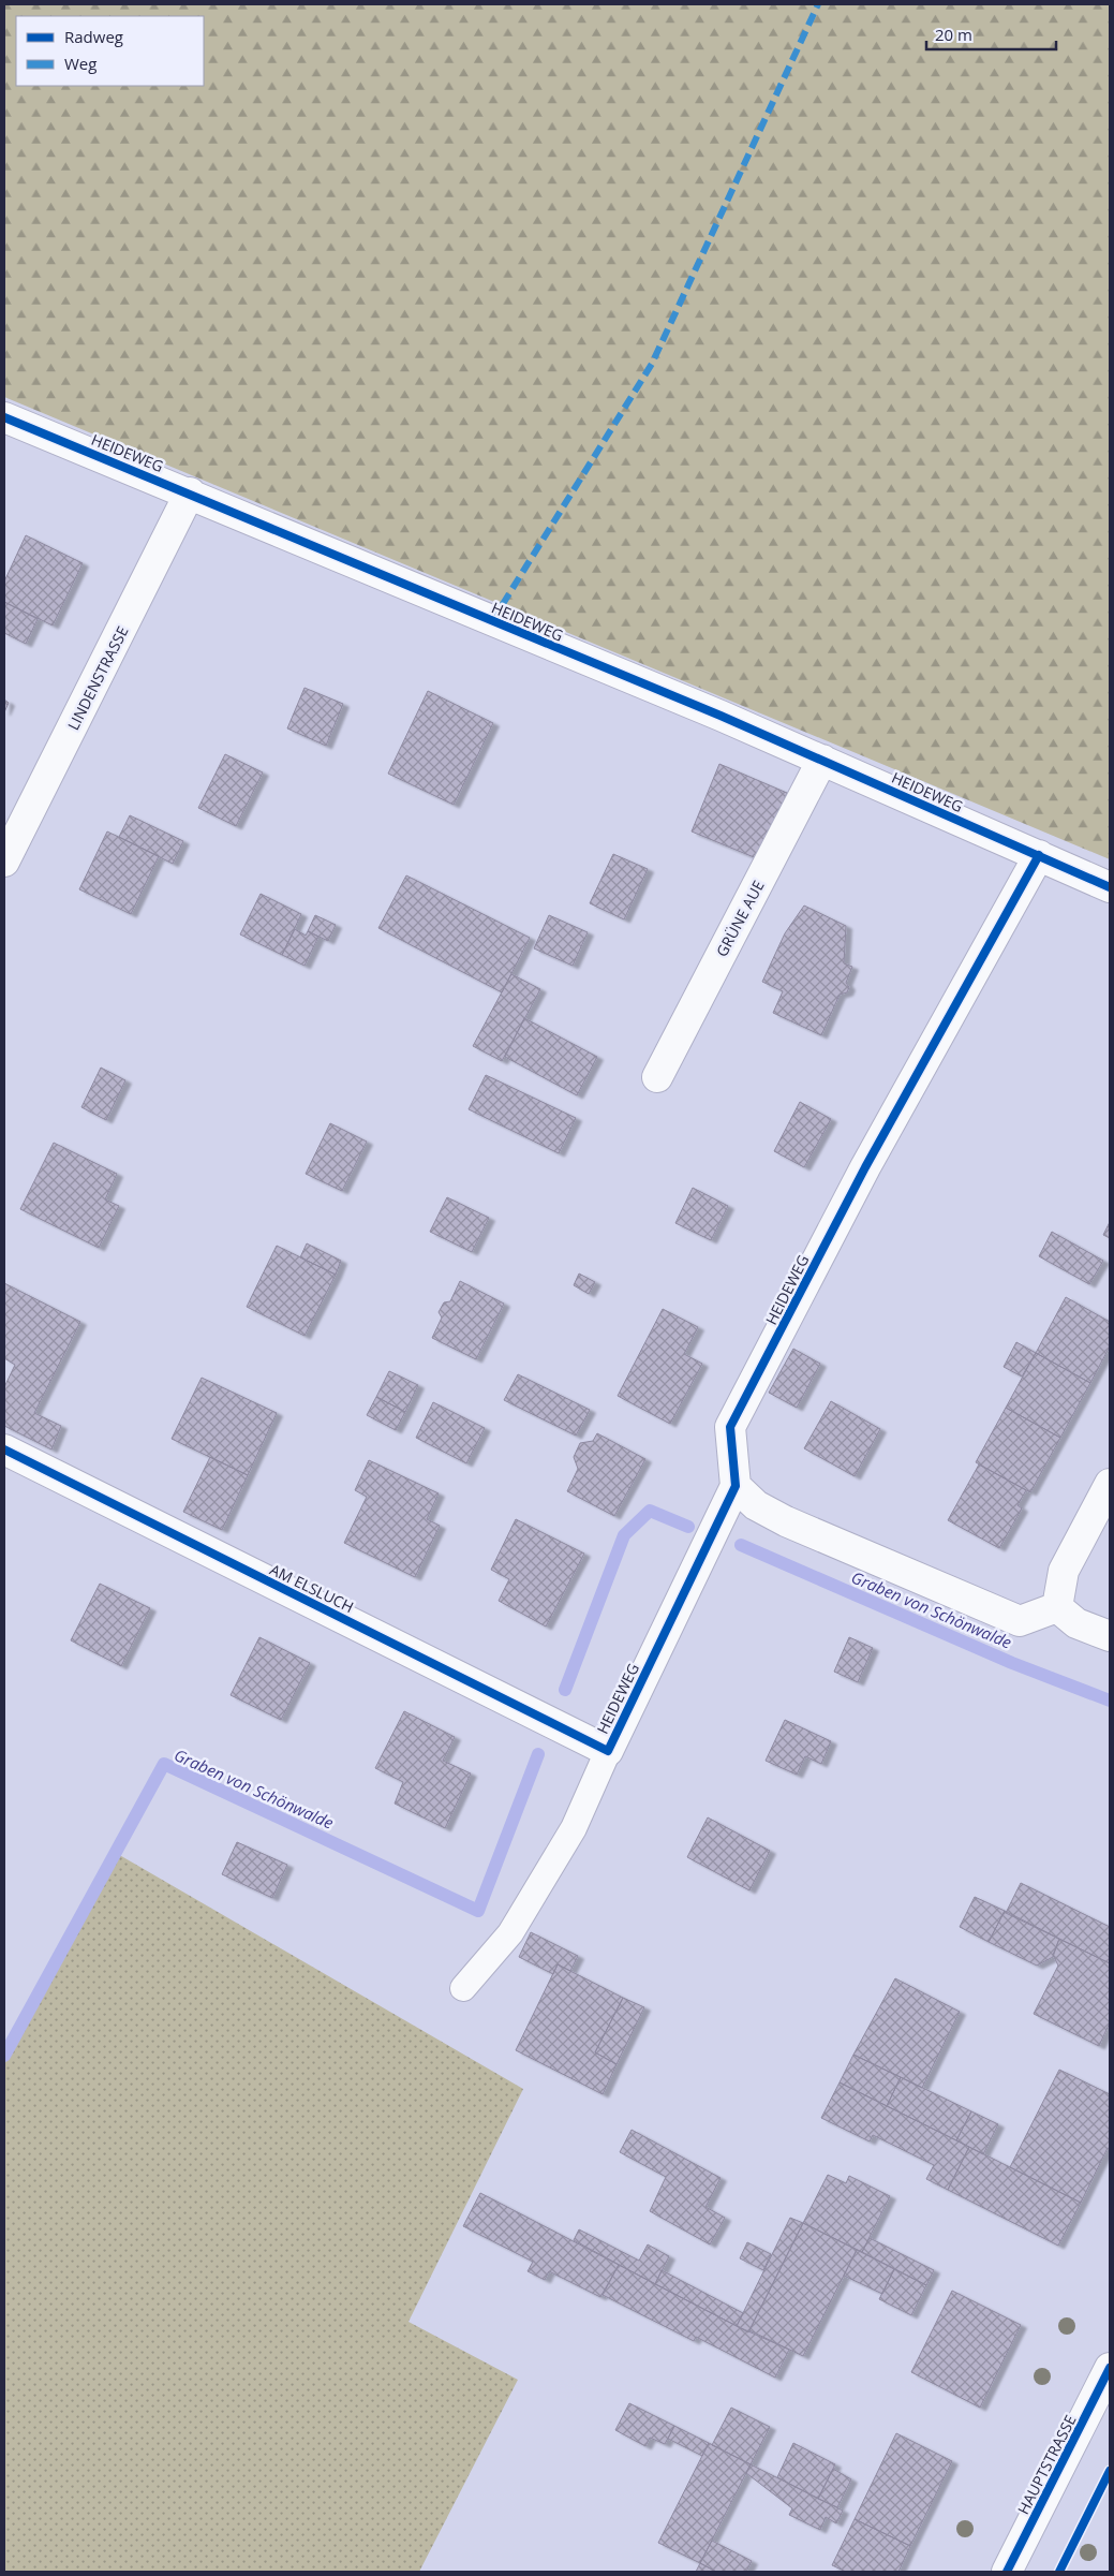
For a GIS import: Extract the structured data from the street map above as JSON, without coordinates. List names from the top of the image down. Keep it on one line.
{"streets":{"street":["HEIDEWEG","LINDENSTRASSE","GRÜNE AUE","AM ELSLUCH","HAUPTSTRASSE"]},"crossings":[["HEIDEWEG","LINDENSTRASSE"],["HEIDEWEG","GRÜNE AUE"],["HEIDEWEG","AM ELSLUCH"]],"water":["Graben von Schönwalde"],"legend":["Radweg","Weg"],"scale_bar":"20 m"}
